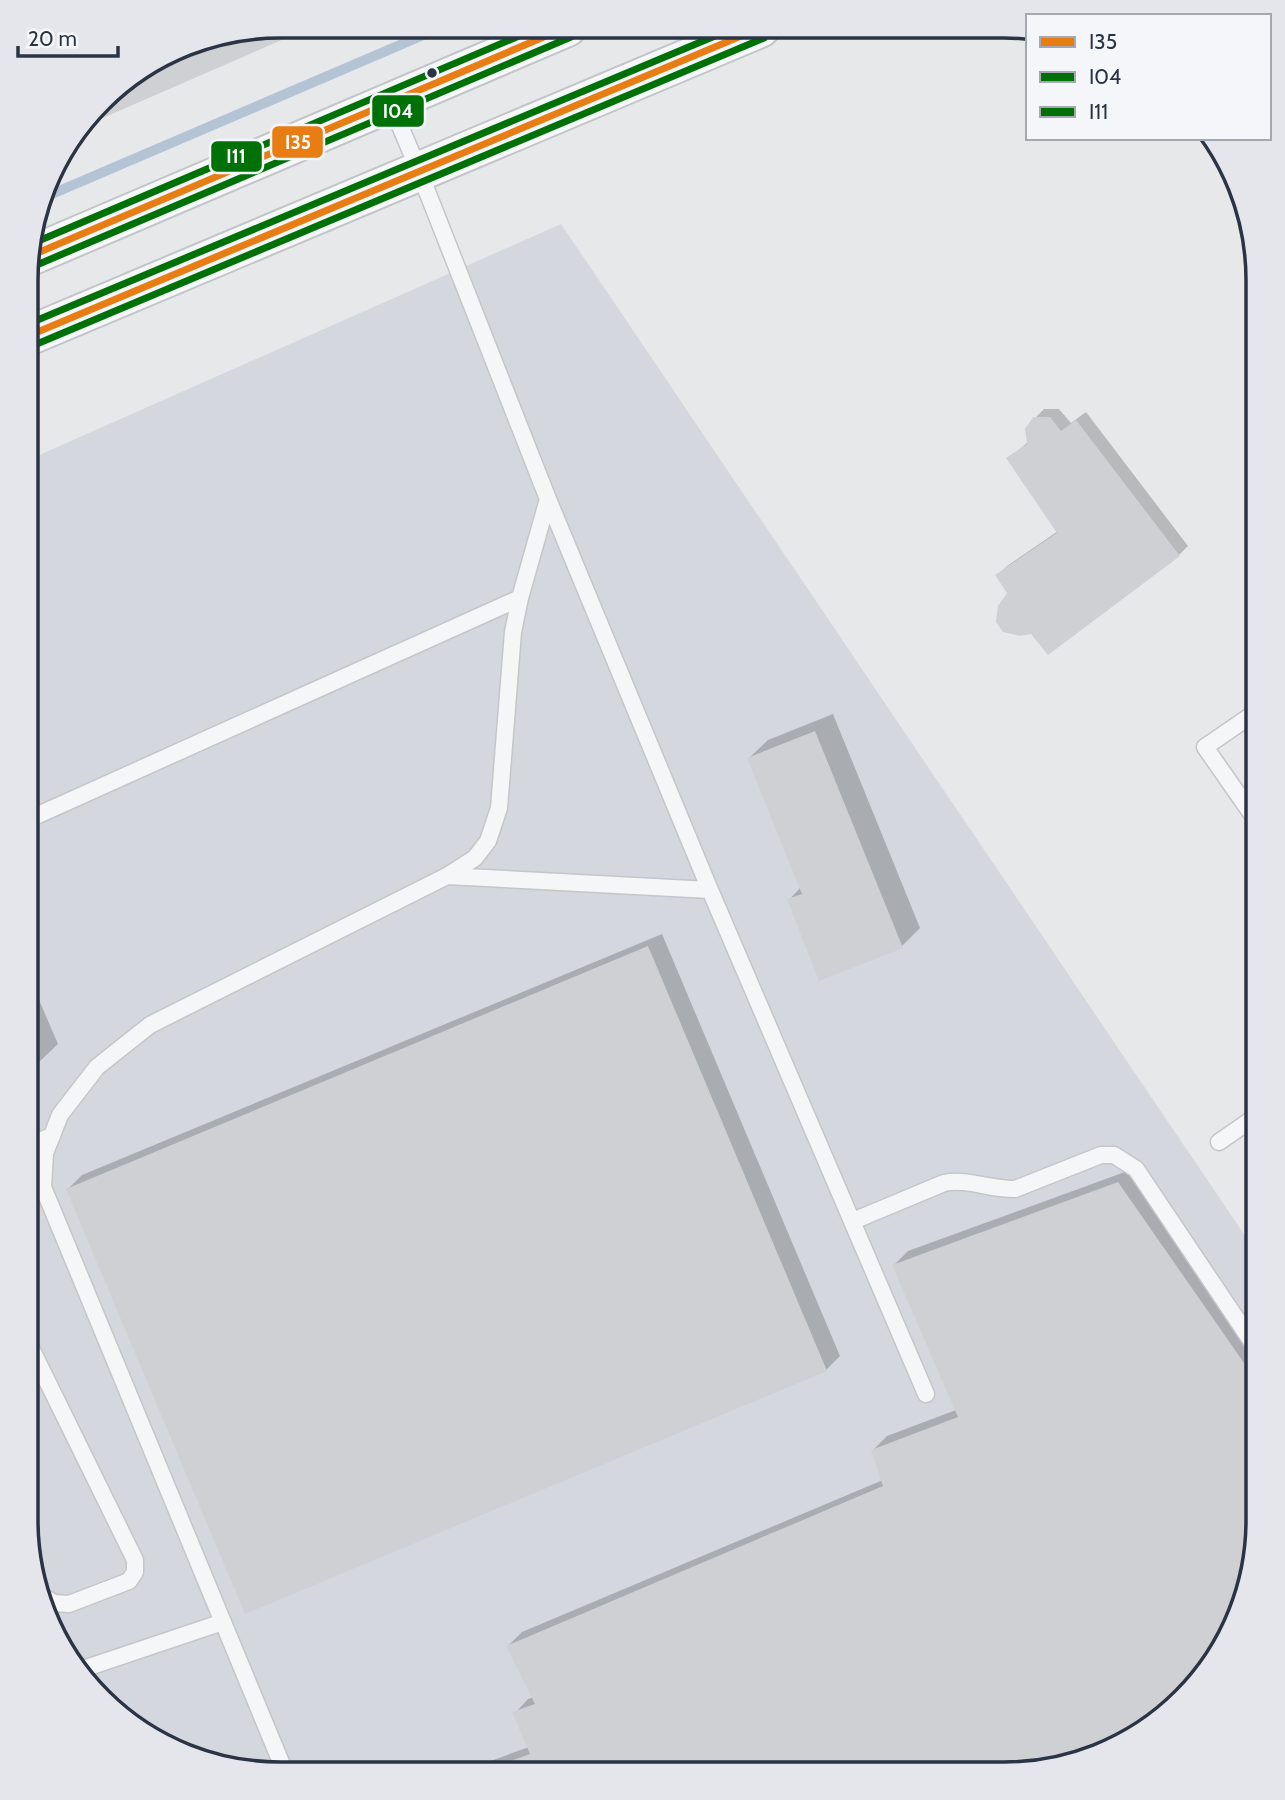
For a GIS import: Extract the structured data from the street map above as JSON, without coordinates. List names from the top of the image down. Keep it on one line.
{"lines":["transit line I35","transit line I04","transit line I11"],"legend":["I35","I04","I11"],"scale_bar":"20 m"}
